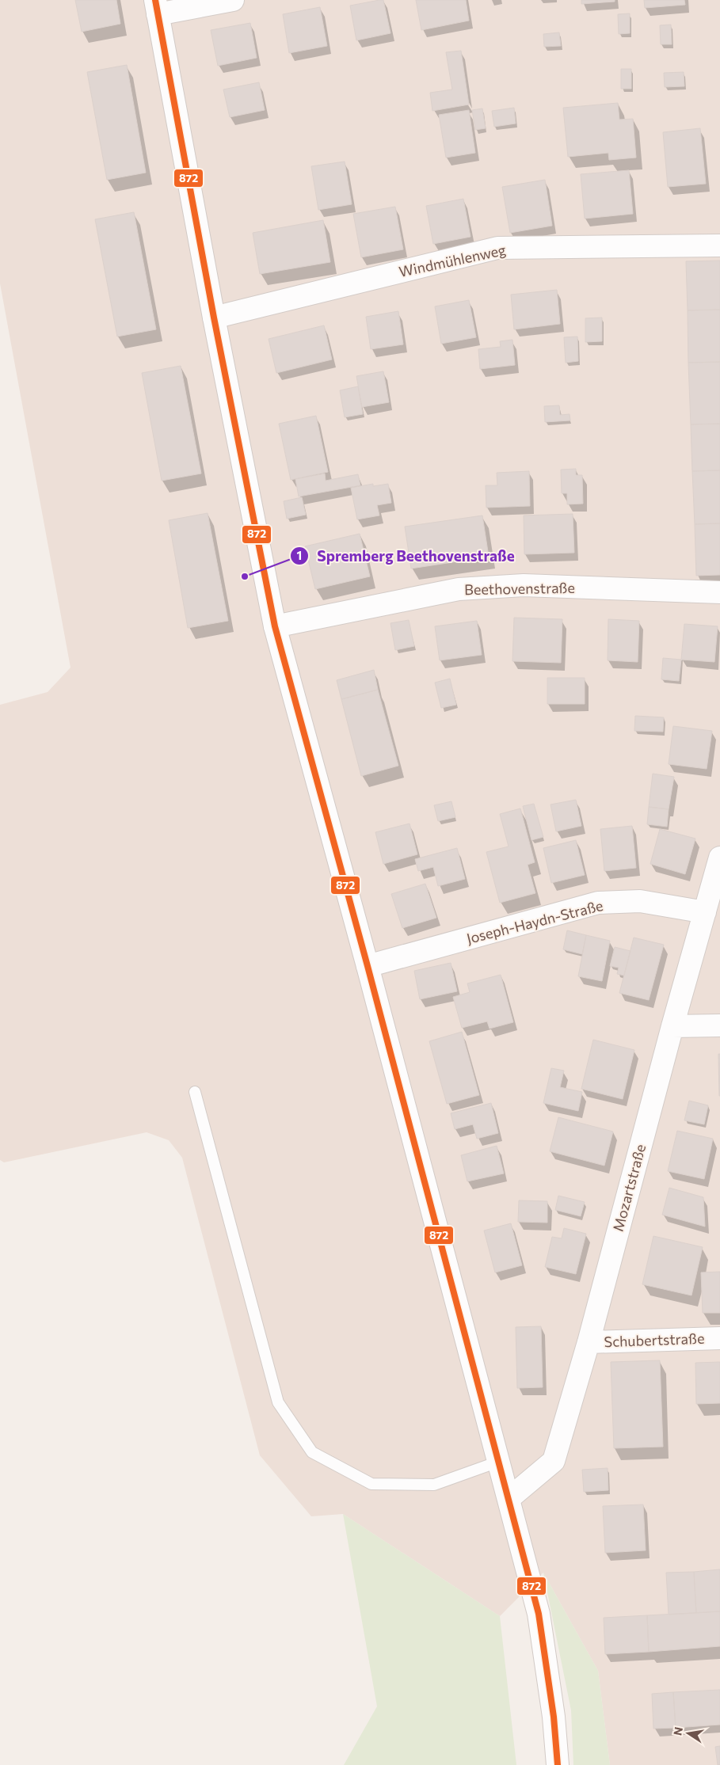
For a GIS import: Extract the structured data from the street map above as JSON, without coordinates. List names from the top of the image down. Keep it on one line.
{"streets":{"street":["Windmühlenweg","Beethovenstraße","Joseph-Haydn-Straße","Mozartstraße","Schubertstraße"]},"crossings":[["Joseph-Haydn-Straße","Mozartstraße"],["Mozartstraße","Schubertstraße"]],"places":["Spremberg Beethovenstraße"],"lines":["transit line 872"],"north":"left"}
